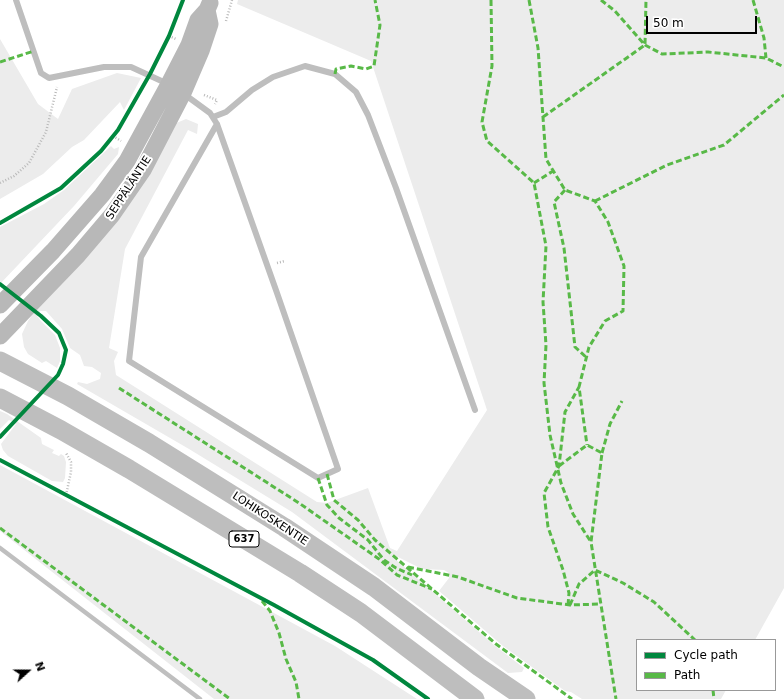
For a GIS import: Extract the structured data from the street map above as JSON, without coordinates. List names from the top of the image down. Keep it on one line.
{"streets":{"main road":["SEPPÄLÄNTIE","LOHIKOSKENTIE","637"]},"legend":["Cycle path","Path"],"scale_bar":"50 m","north":"right"}
